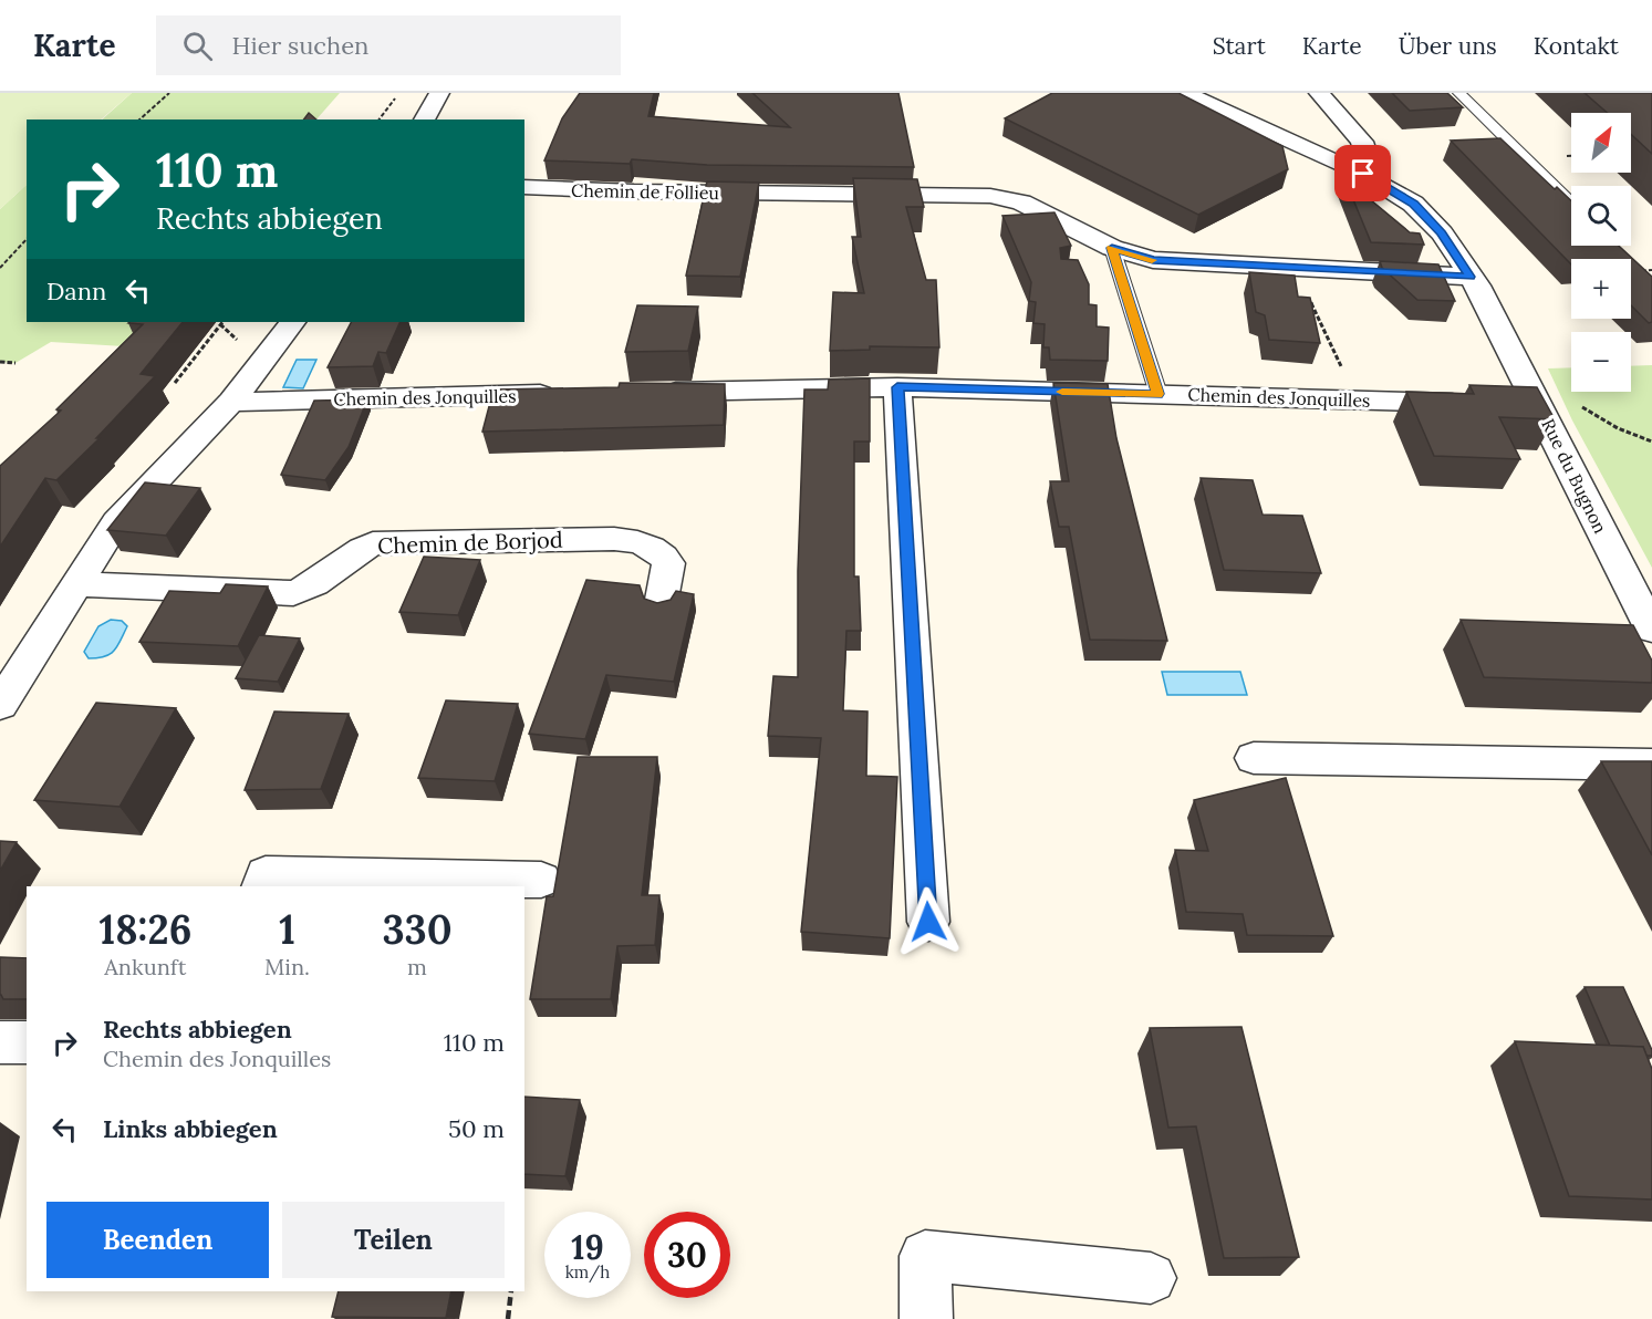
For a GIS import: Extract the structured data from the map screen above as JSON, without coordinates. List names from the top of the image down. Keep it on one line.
{"streets":{"street":["Chemin de Follieu","Chemin des Jonquilles","Rue du Bugnon","Chemin de Borjod"]},"crossings":[["Chemin de Follieu","Rue du Bugnon"],["Chemin des Jonquilles","Rue du Bugnon"]],"north":"top right","page":{"header":"Karte","search":"Hier suchen","nav":["Start","Karte","Über uns","Kontakt"],"map_buttons":["+","−"],"turn":["110 m","Rechts abbiegen"],"then":"Dann","eta":["18:26","Ankunft","1","Min.","330","m"],"list":[{"name":"Rechts abbiegen","note":"Chemin des Jonquilles","value":"110 m"},{"name":"Links abbiegen","value":"50 m"}],"buttons":["Beenden","Teilen"],"speed":"19 km/h","limit":"30"}}
